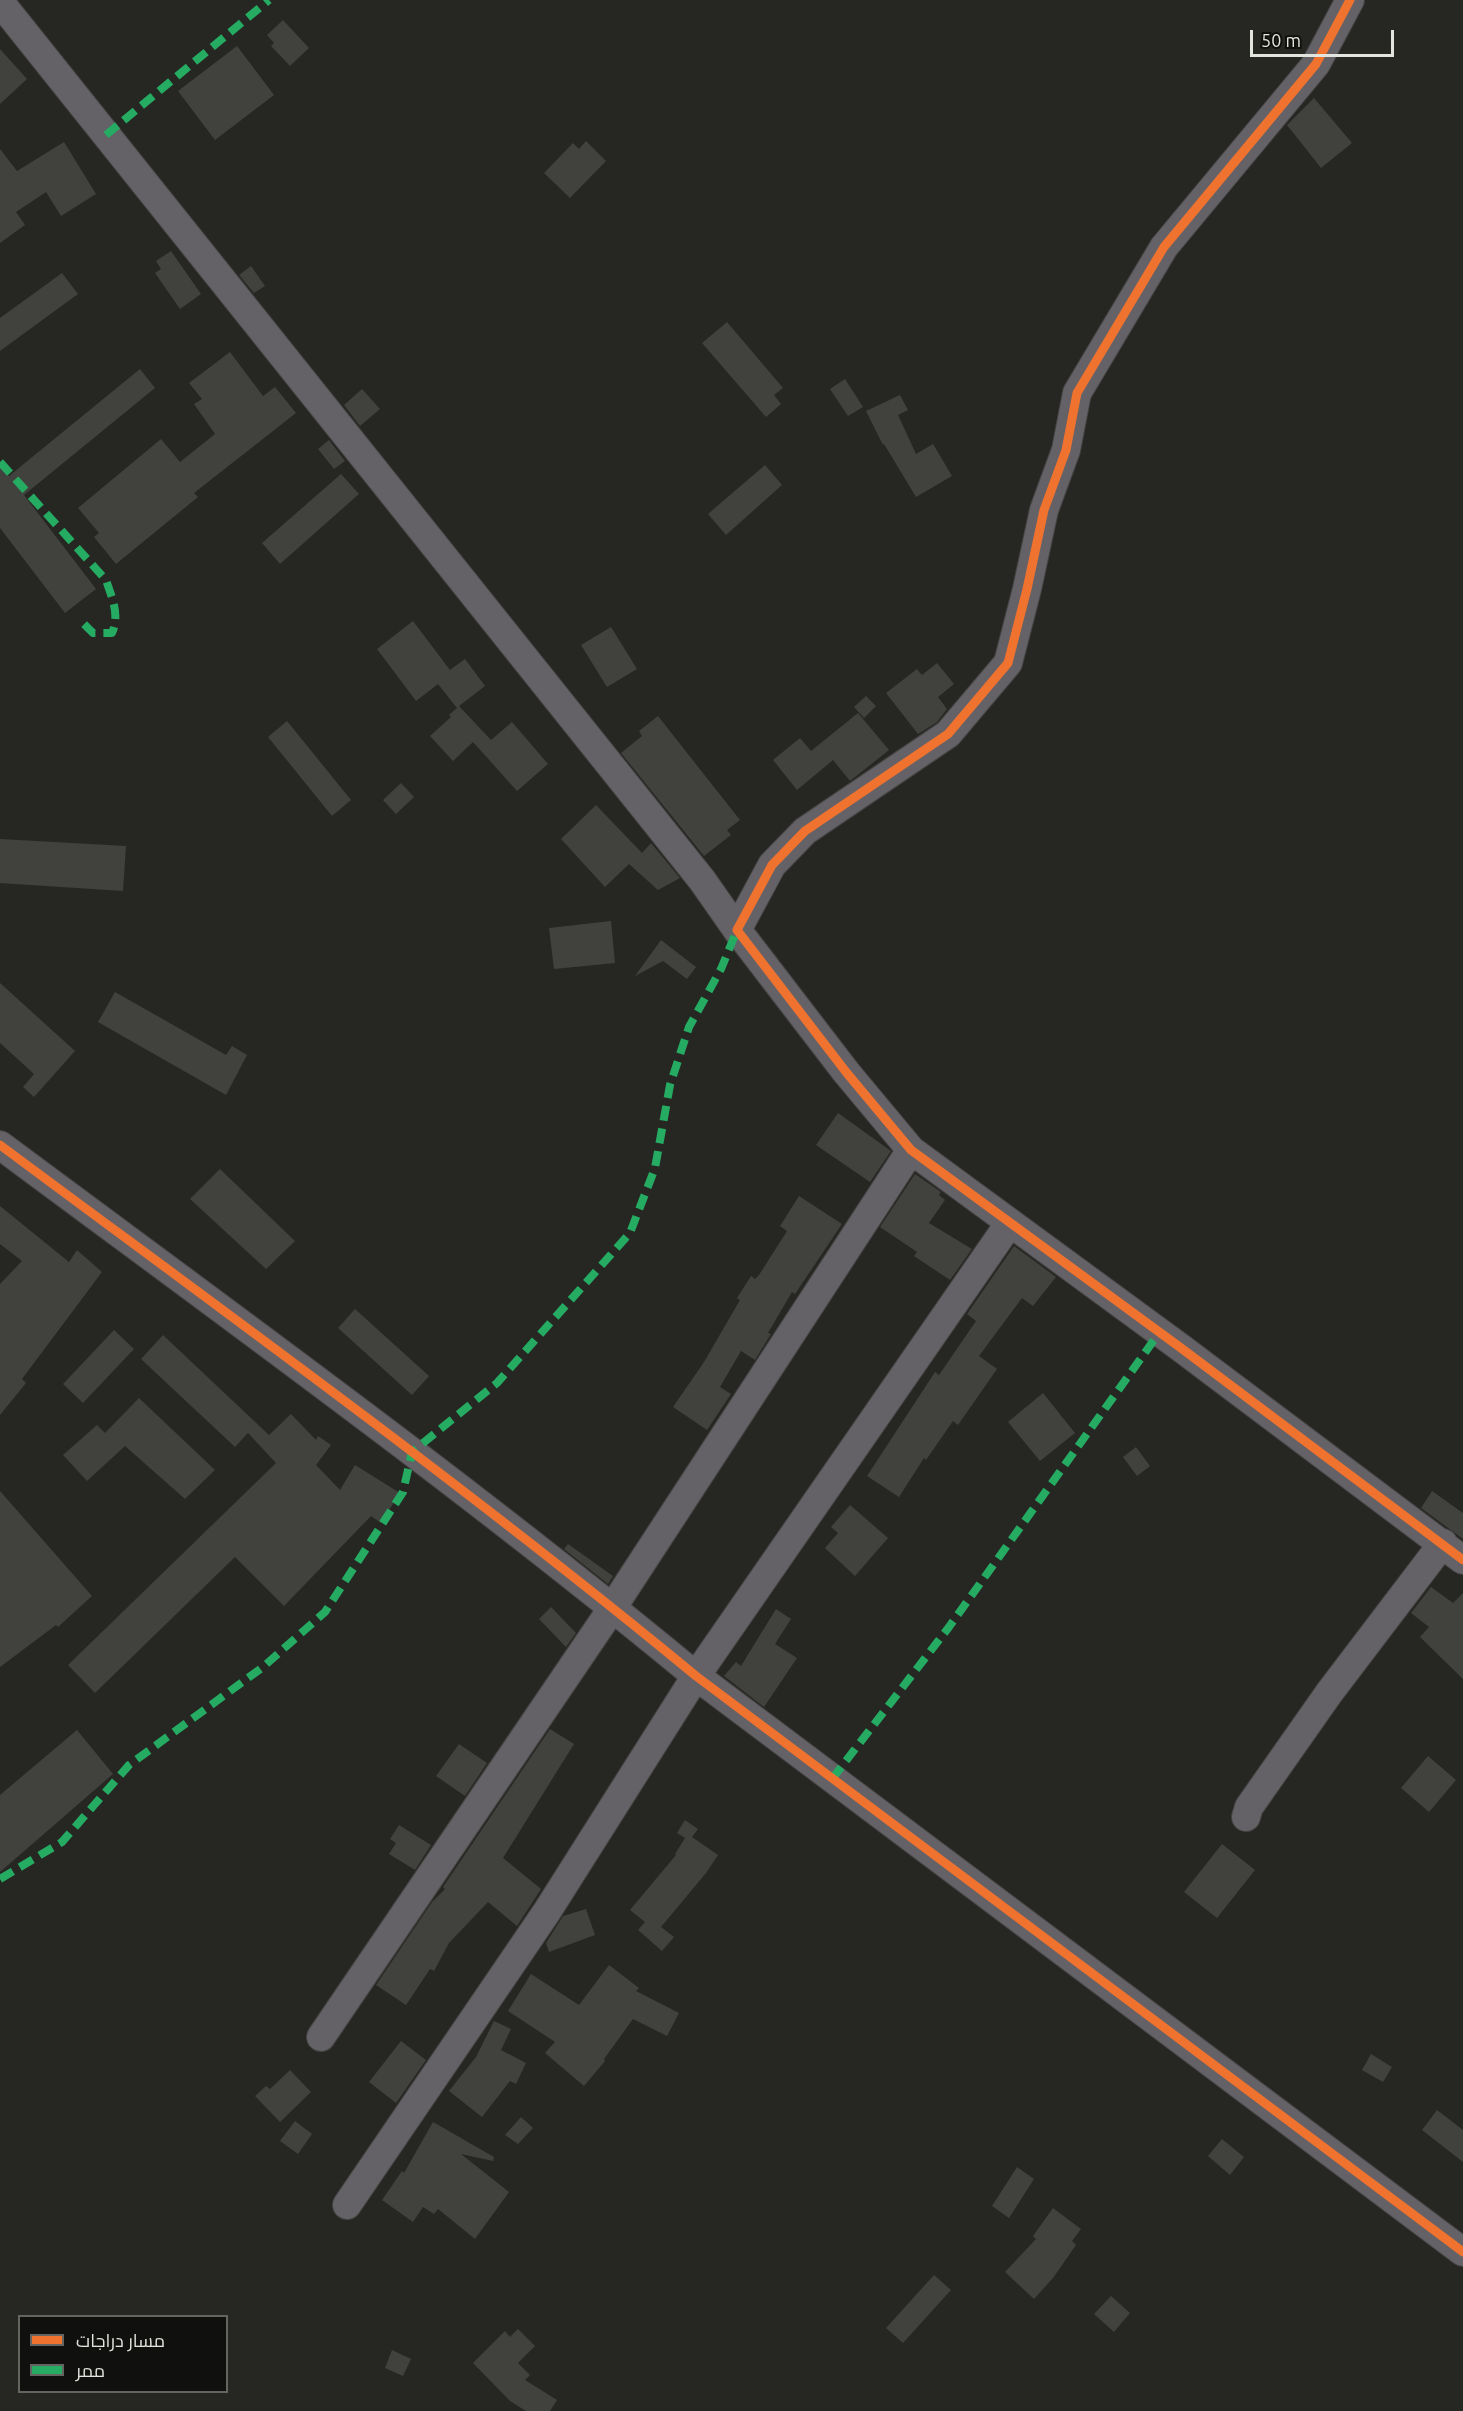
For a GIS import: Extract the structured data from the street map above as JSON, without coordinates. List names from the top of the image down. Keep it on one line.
{"legend":["مسار دراجات","ممر"],"scale_bar":"50 m"}
